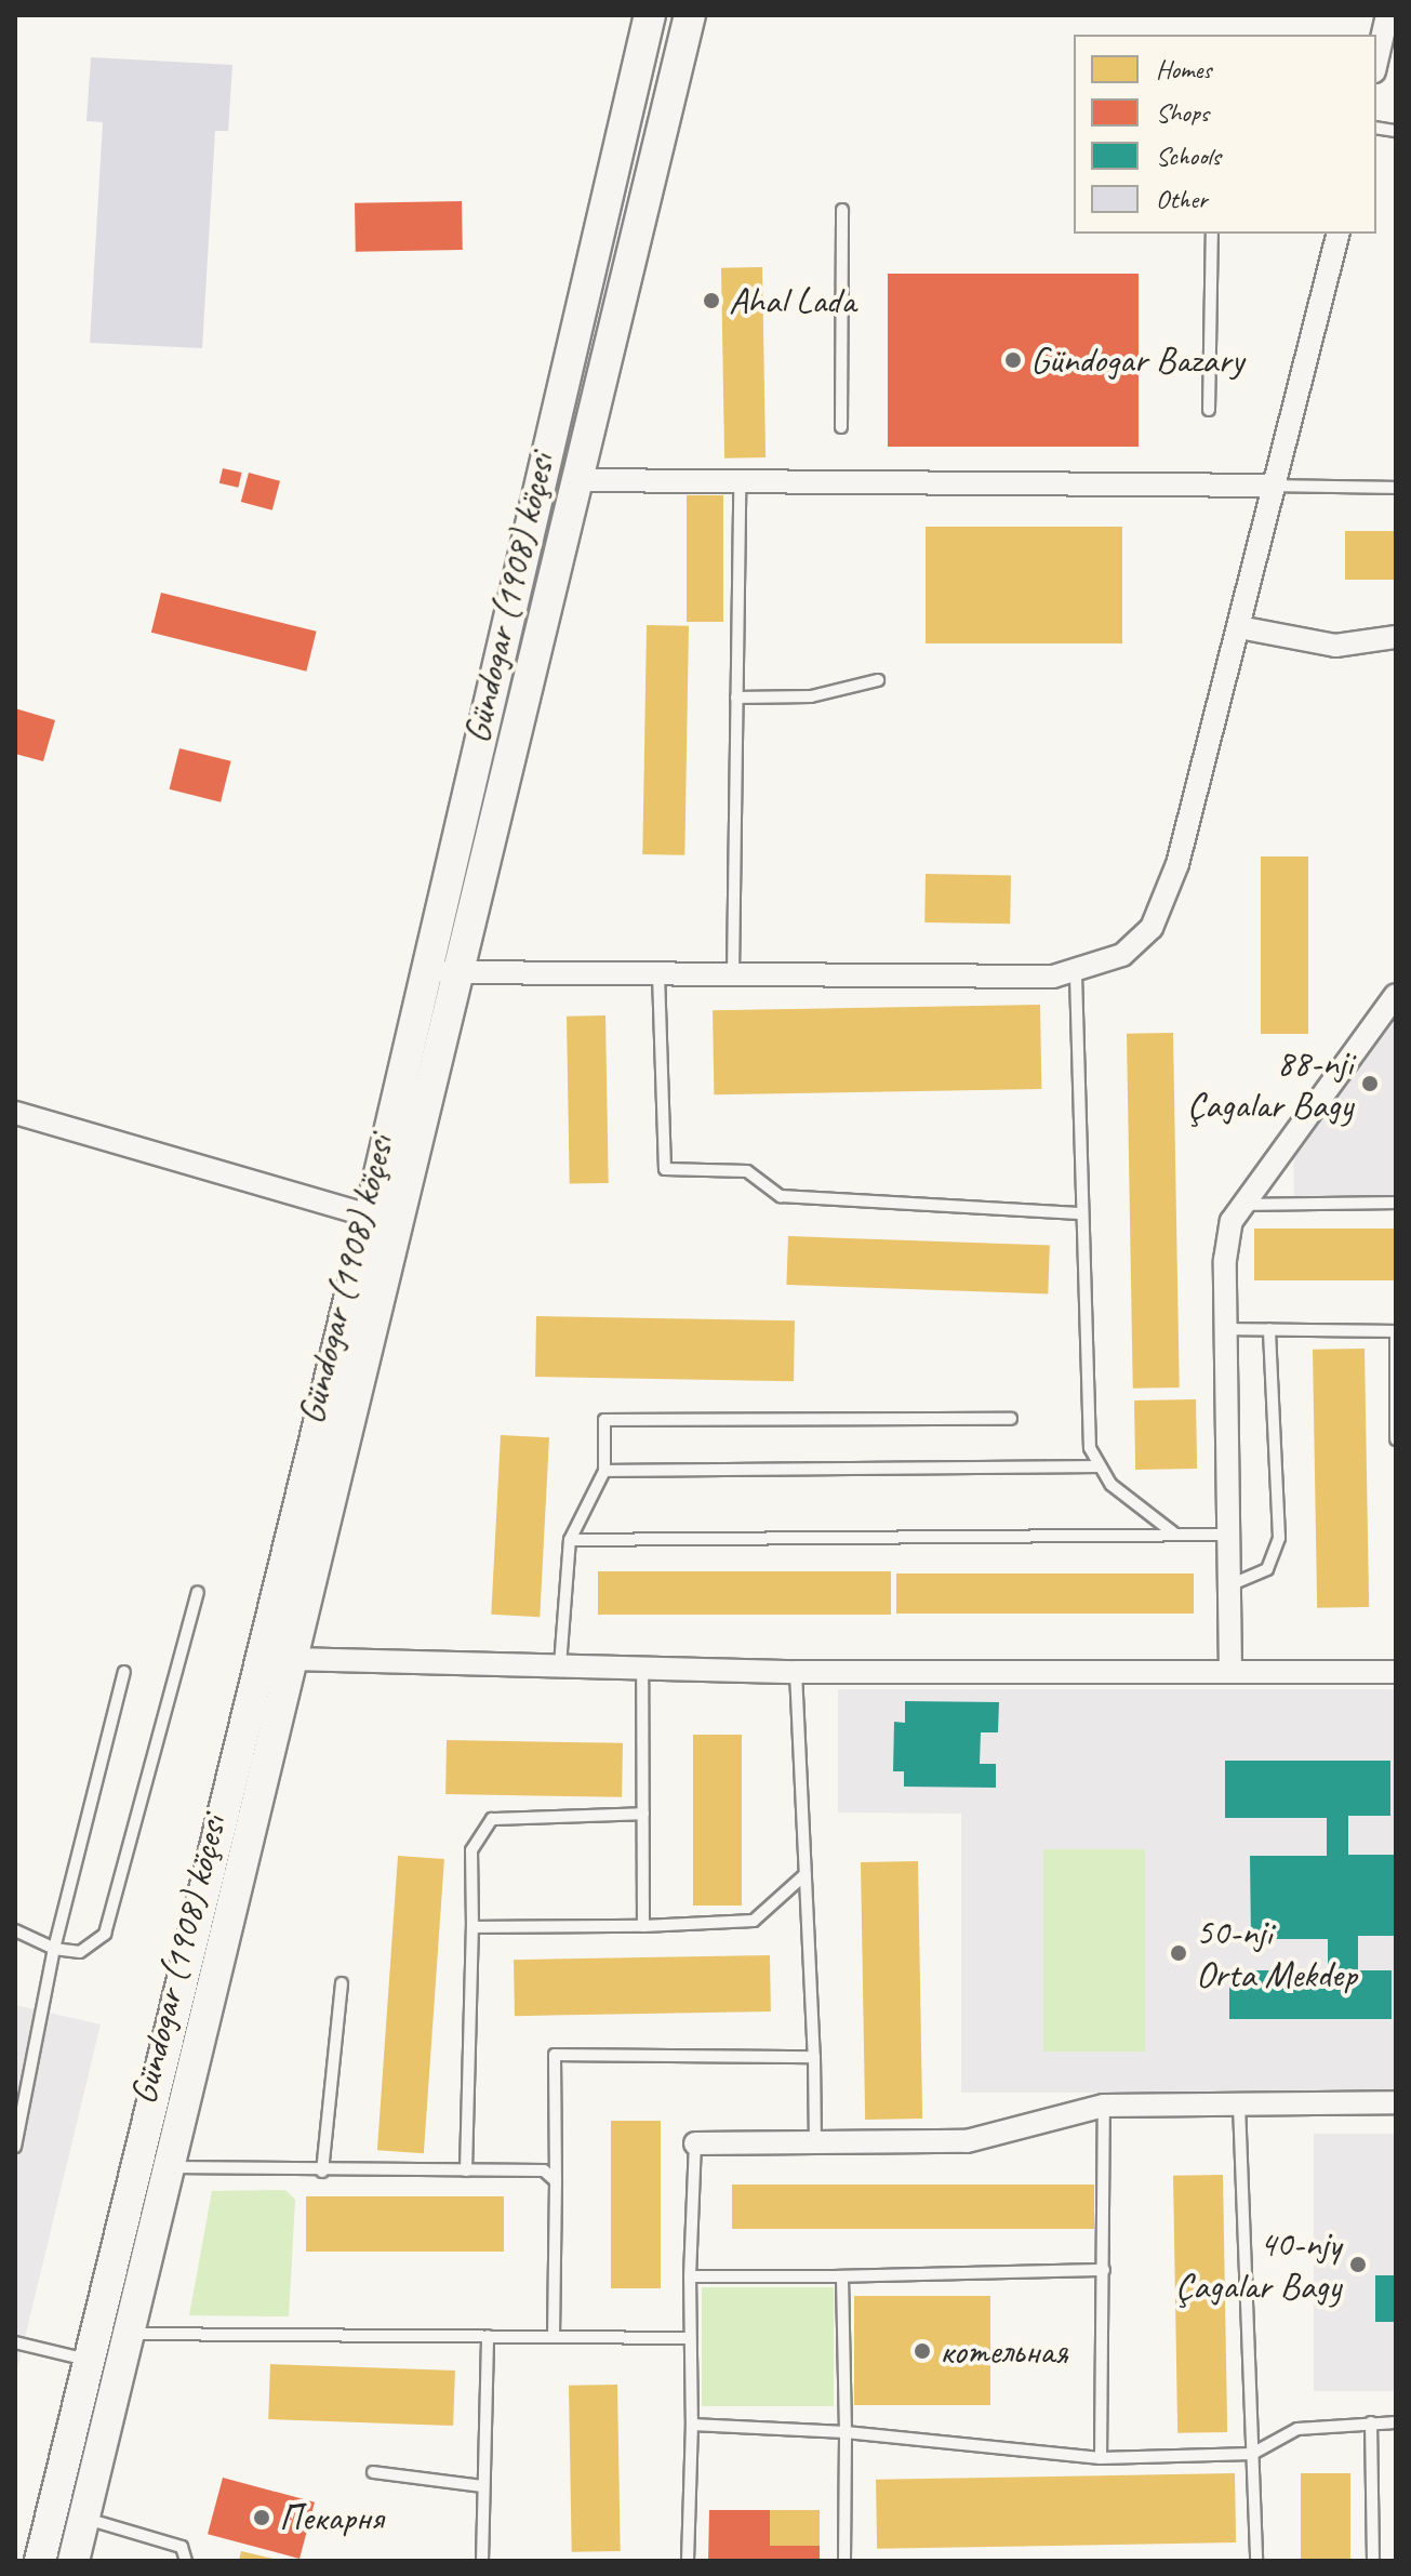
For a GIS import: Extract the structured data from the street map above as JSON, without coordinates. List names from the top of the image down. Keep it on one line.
{"streets":{"main road":["Gündogar (1908) köçesi"]},"places":["Ahal Lada","Gündogar Bazary","88-nji Çagalar Bagy","50-nji Orta Mekdep","40-njy Çagalar Bagy","котельная","Пекарня"],"legend":["Homes","Shops","Schools","Other"]}
